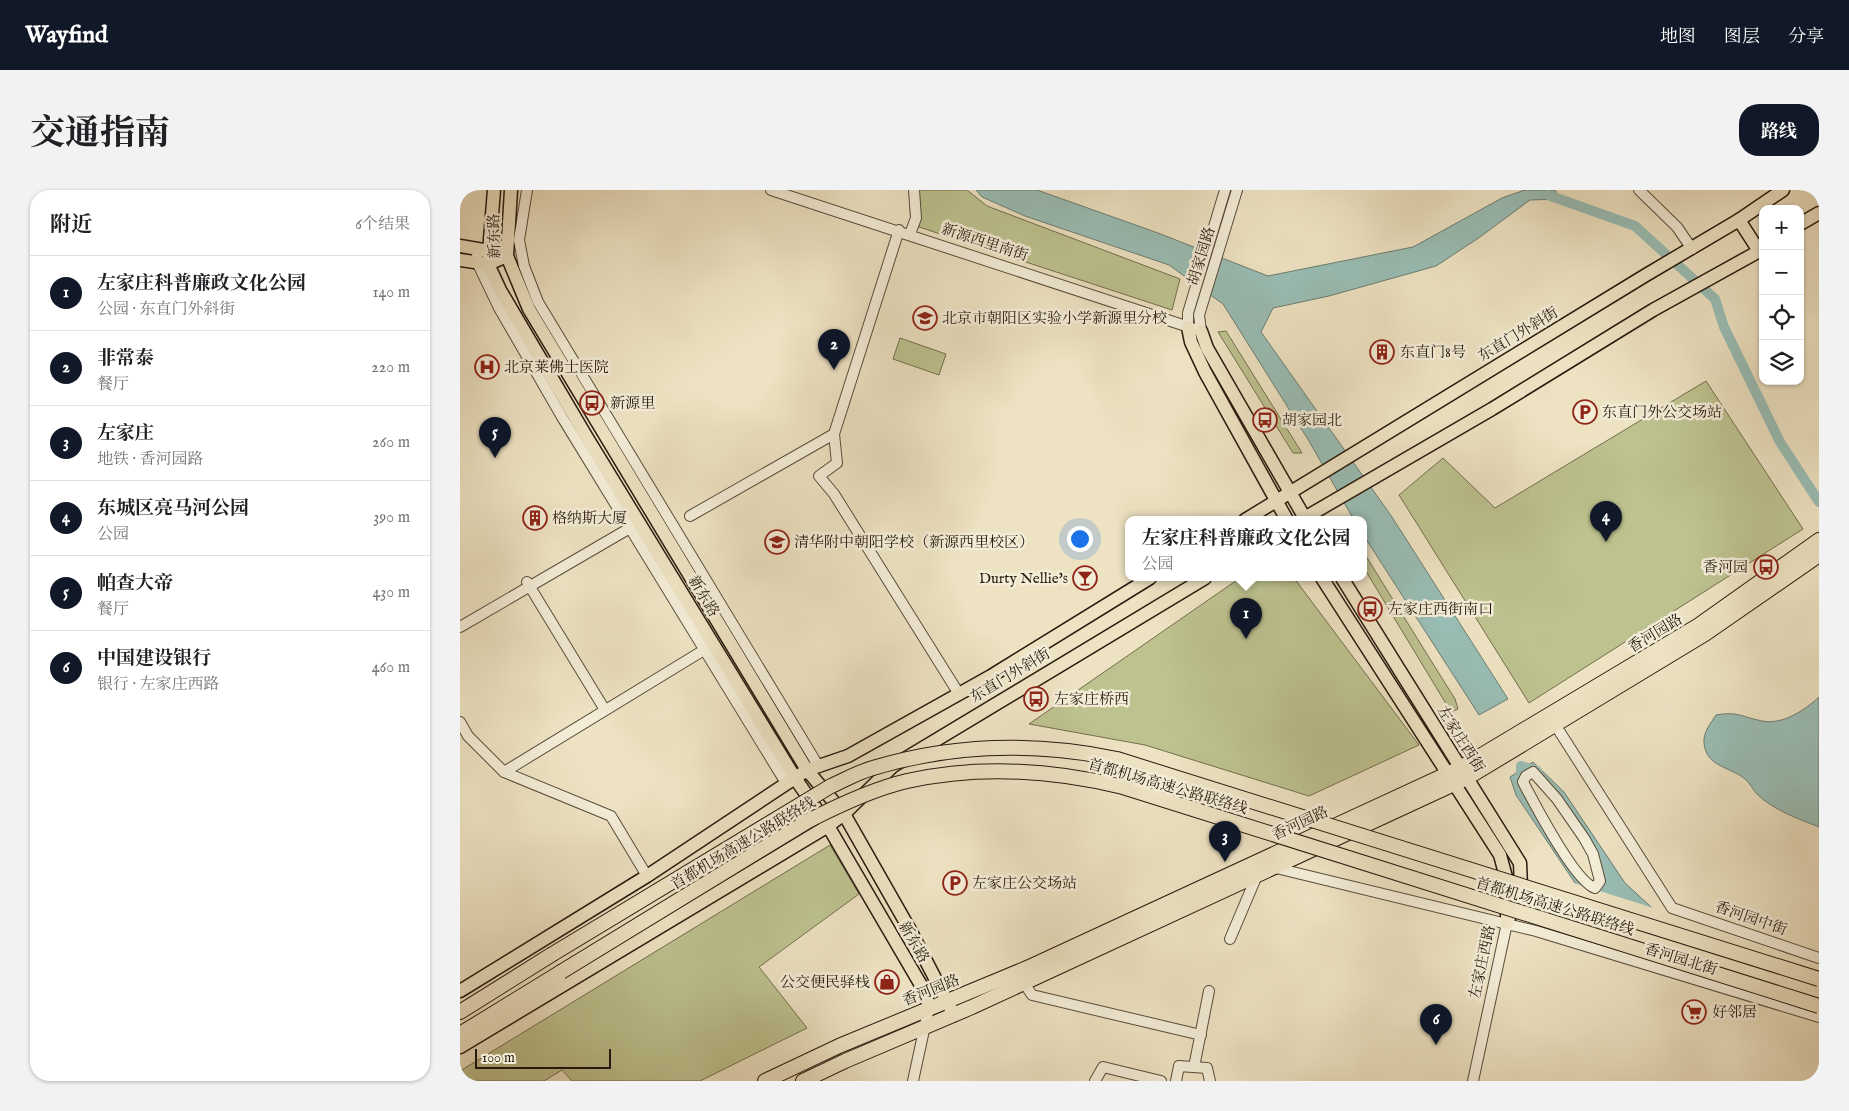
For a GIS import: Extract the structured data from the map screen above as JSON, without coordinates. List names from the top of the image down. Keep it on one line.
{"streets":{"highway":["香河园路","首都机场高速公路联络线"],"main road":["新东路","东直门外斜街","左家庄西街","左家庄西路"],"street":["新源西里南街","胡家园路","香河园中街","香河园北街"]},"crossings":[["新东路","东直门外斜街"],["新东路","香河园路"],["新源西里南街","胡家园路"],["香河园路","左家庄西街"],["香河园路","香河园中街"],["香河园路","香河园北街"],["香河园路","左家庄西路"],["左家庄西街","香河园北街"],["左家庄西街","左家庄西路"],["香河园北街","左家庄西路"]],"places":{"school or university":["北京市朝阳区实验小学新源里分校","清华附中朝阳学校（新源西里校区）"],"building":["东直门8号","格纳斯大厦"],"hospital":["北京莱佛士医院"],"bus stop":["新源里","胡家园北","香河园","左家庄西街南口","左家庄桥西"],"parking":["东直门外公交场站","左家庄公交场站"],"bar":["Durty Nellie's"],"shop":["公交便民驿栈"],"supermarket":["好邻居"]},"scale_bar":"100 m","page":{"header":"Wayfind","nav":["地图","图层","分享"],"title":"交通指南","buttons":"路线","heading":["附近","6个结果"],"map_buttons":["+","−"],"list":[{"mark":"1","name":"左家庄科普廉政文化公园","note":"公园 · 东直门外斜街","value":"140 m"},{"mark":"2","name":"非常泰","note":"餐厅","value":"220 m"},{"mark":"3","name":"左家庄","note":"地铁 · 香河园路","value":"260 m"},{"mark":"4","name":"东城区亮马河公园","note":"公园","value":"390 m"},{"mark":"5","name":"帕查大帝","note":"餐厅","value":"430 m"},{"mark":"6","name":"中国建设银行","note":"银行 · 左家庄西路","value":"460 m"}],"pins":["2","5","4","1","3","6"],"popup":["左家庄科普廉政文化公园","公园"],"scale":"100 m"}}
